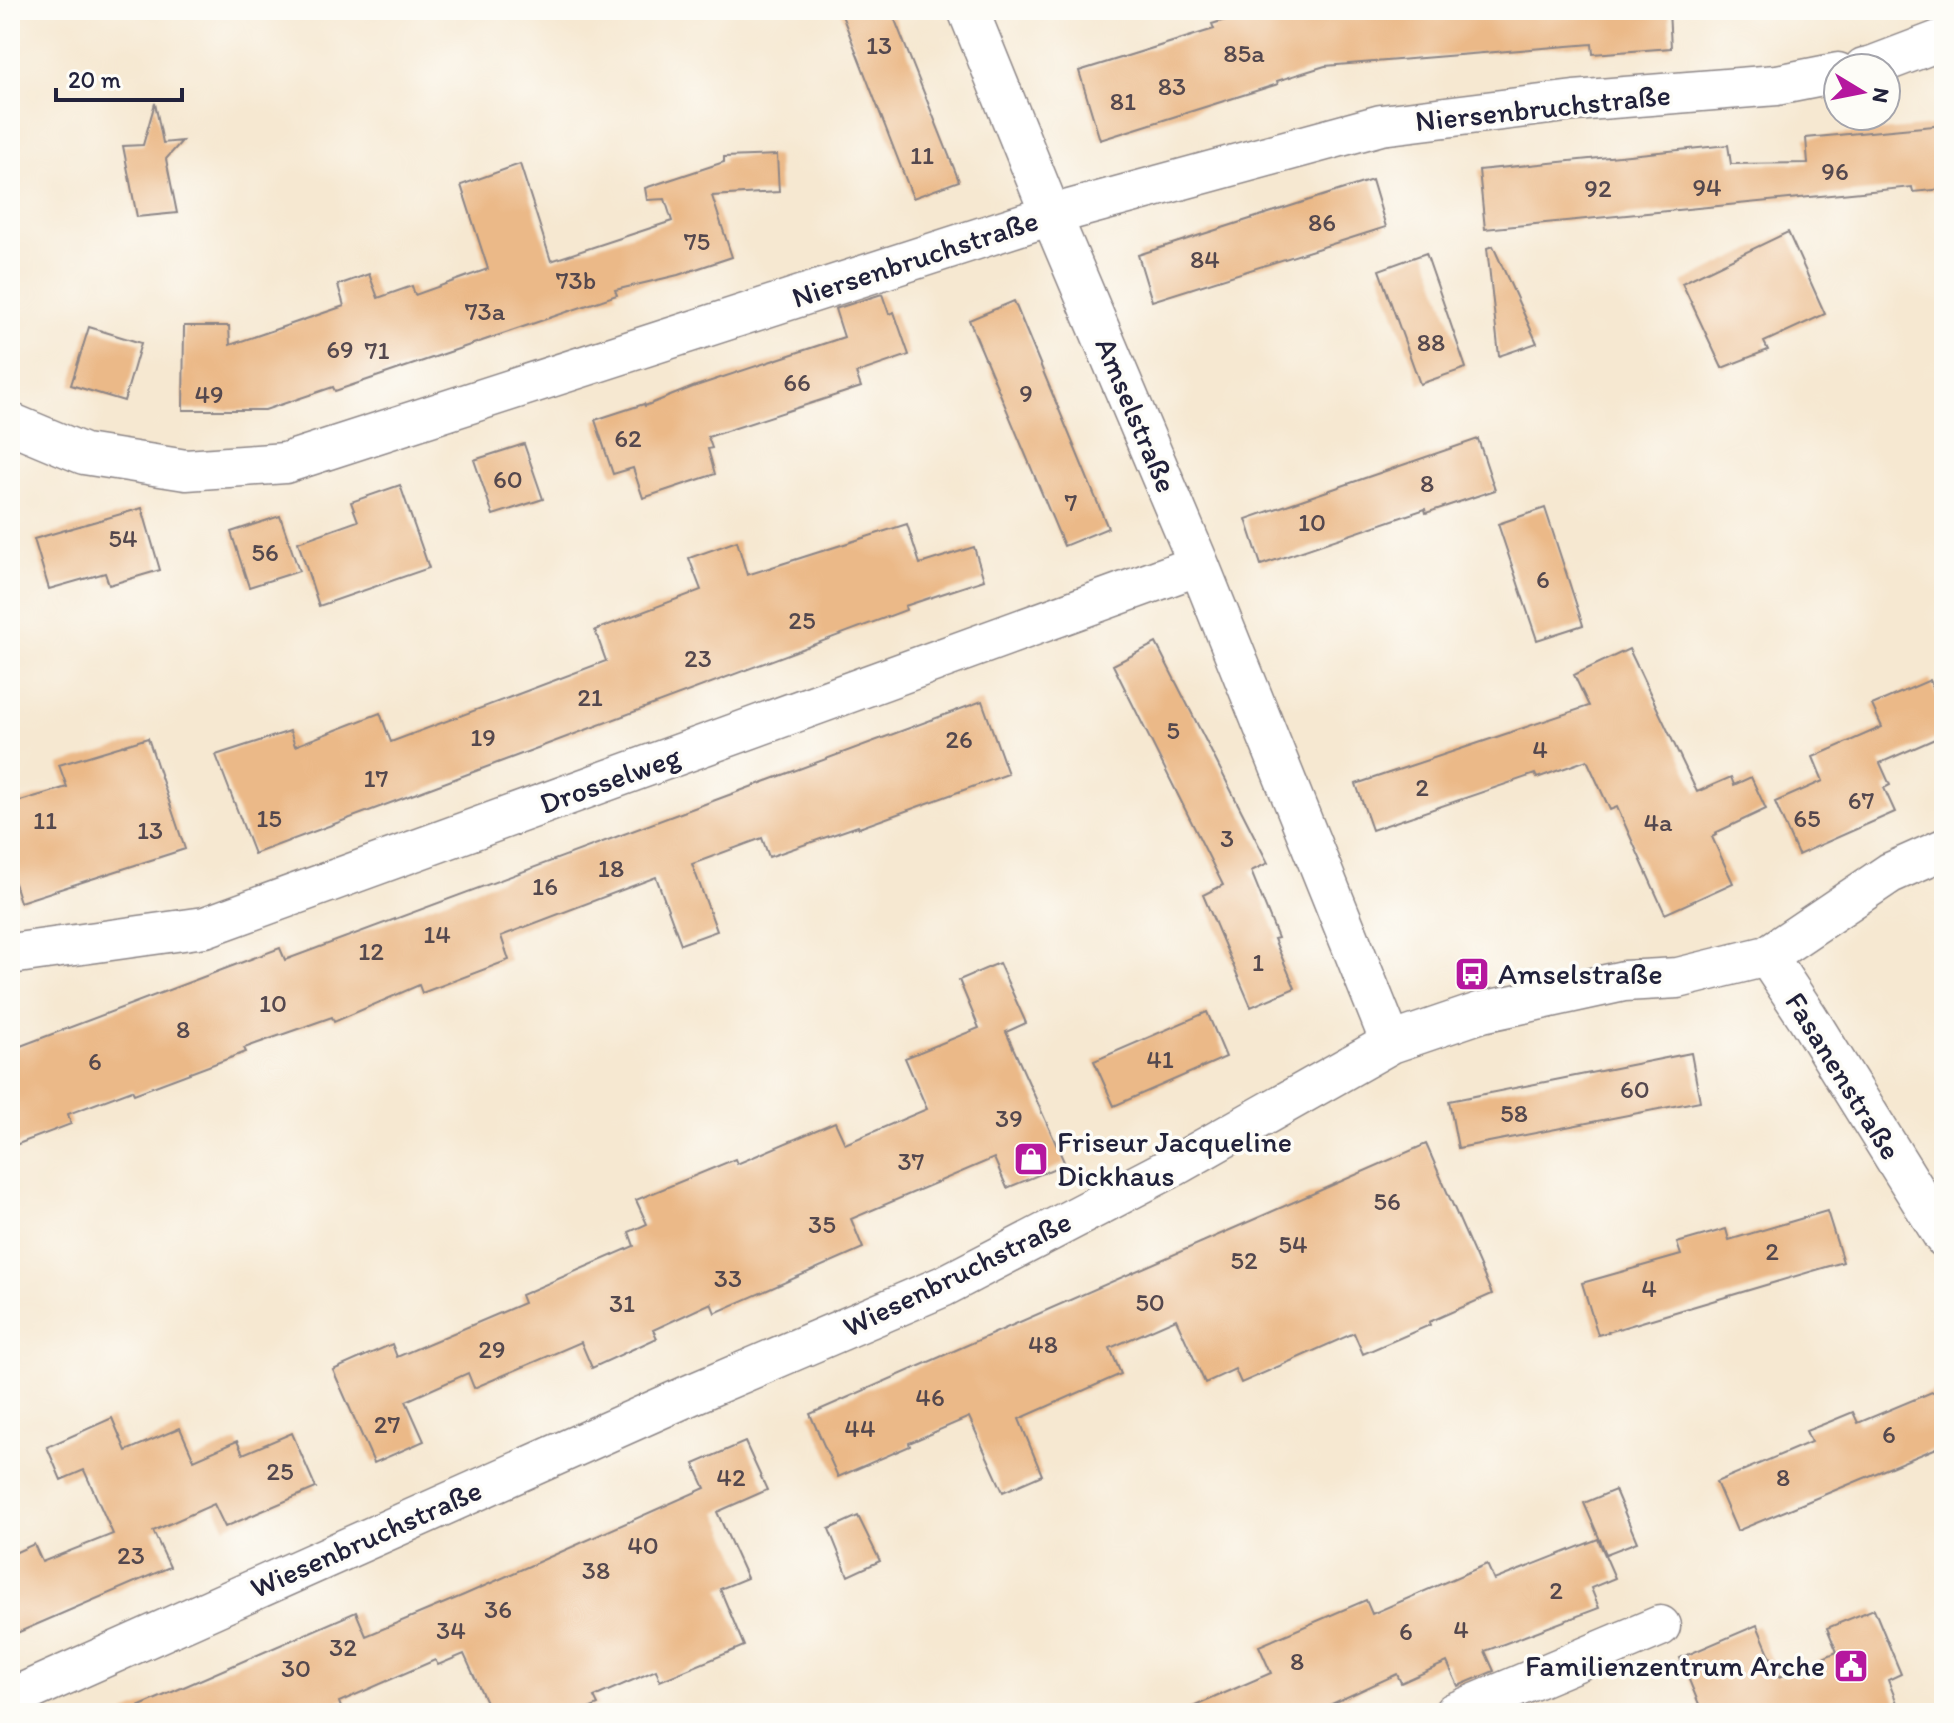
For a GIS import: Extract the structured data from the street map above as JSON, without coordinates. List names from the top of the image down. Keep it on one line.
{"streets":{"street":["Niersenbruchstraße","Amselstraße","Drosselweg","Fasanenstraße","Wiesenbruchstraße"]},"crossings":[["Niersenbruchstraße","Amselstraße"],["Amselstraße","Drosselweg"],["Amselstraße","Wiesenbruchstraße"],["Fasanenstraße","Wiesenbruchstraße"]],"places":{"bus stop":["Amselstraße"],"shop":["Friseur Jacqueline Dickhaus"],"public building":["Familienzentrum Arche"]},"house_numbers":["13","85a","83","81","11","96","94","92","86","75","84","73b","73a","88","69","71","66","9","49","62","60","8","7","10","54","56","6","25","23","21","5","19","26","4","17","2","67","15","65","11","4a","13","3","18","16","14","12","1","10","8","41","6","60","58","39","37","56","35","54","2","52","33","4","50","31","48","29","46","27","44","6","25","42","8","40","23","38","2","36","4","34","6","32","8","30"],"scale_bar":"20 m","north":"right"}
